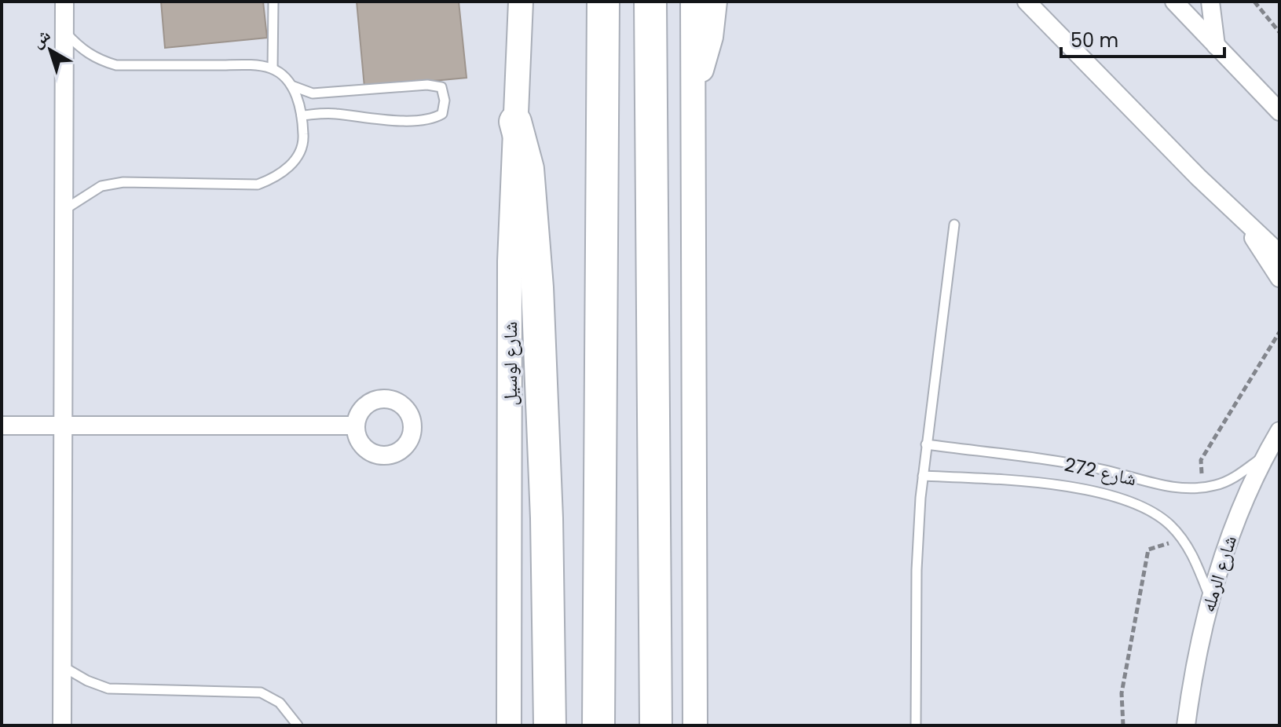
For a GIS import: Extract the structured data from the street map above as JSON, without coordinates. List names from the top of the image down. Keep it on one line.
{"streets":{"street":["شارع لوسيل","شارع الرمله"],"lane":["شارع 272"]},"crossings":[["شارع 272","شارع الرمله"]],"scale_bar":"50 m","north":"top left"}
